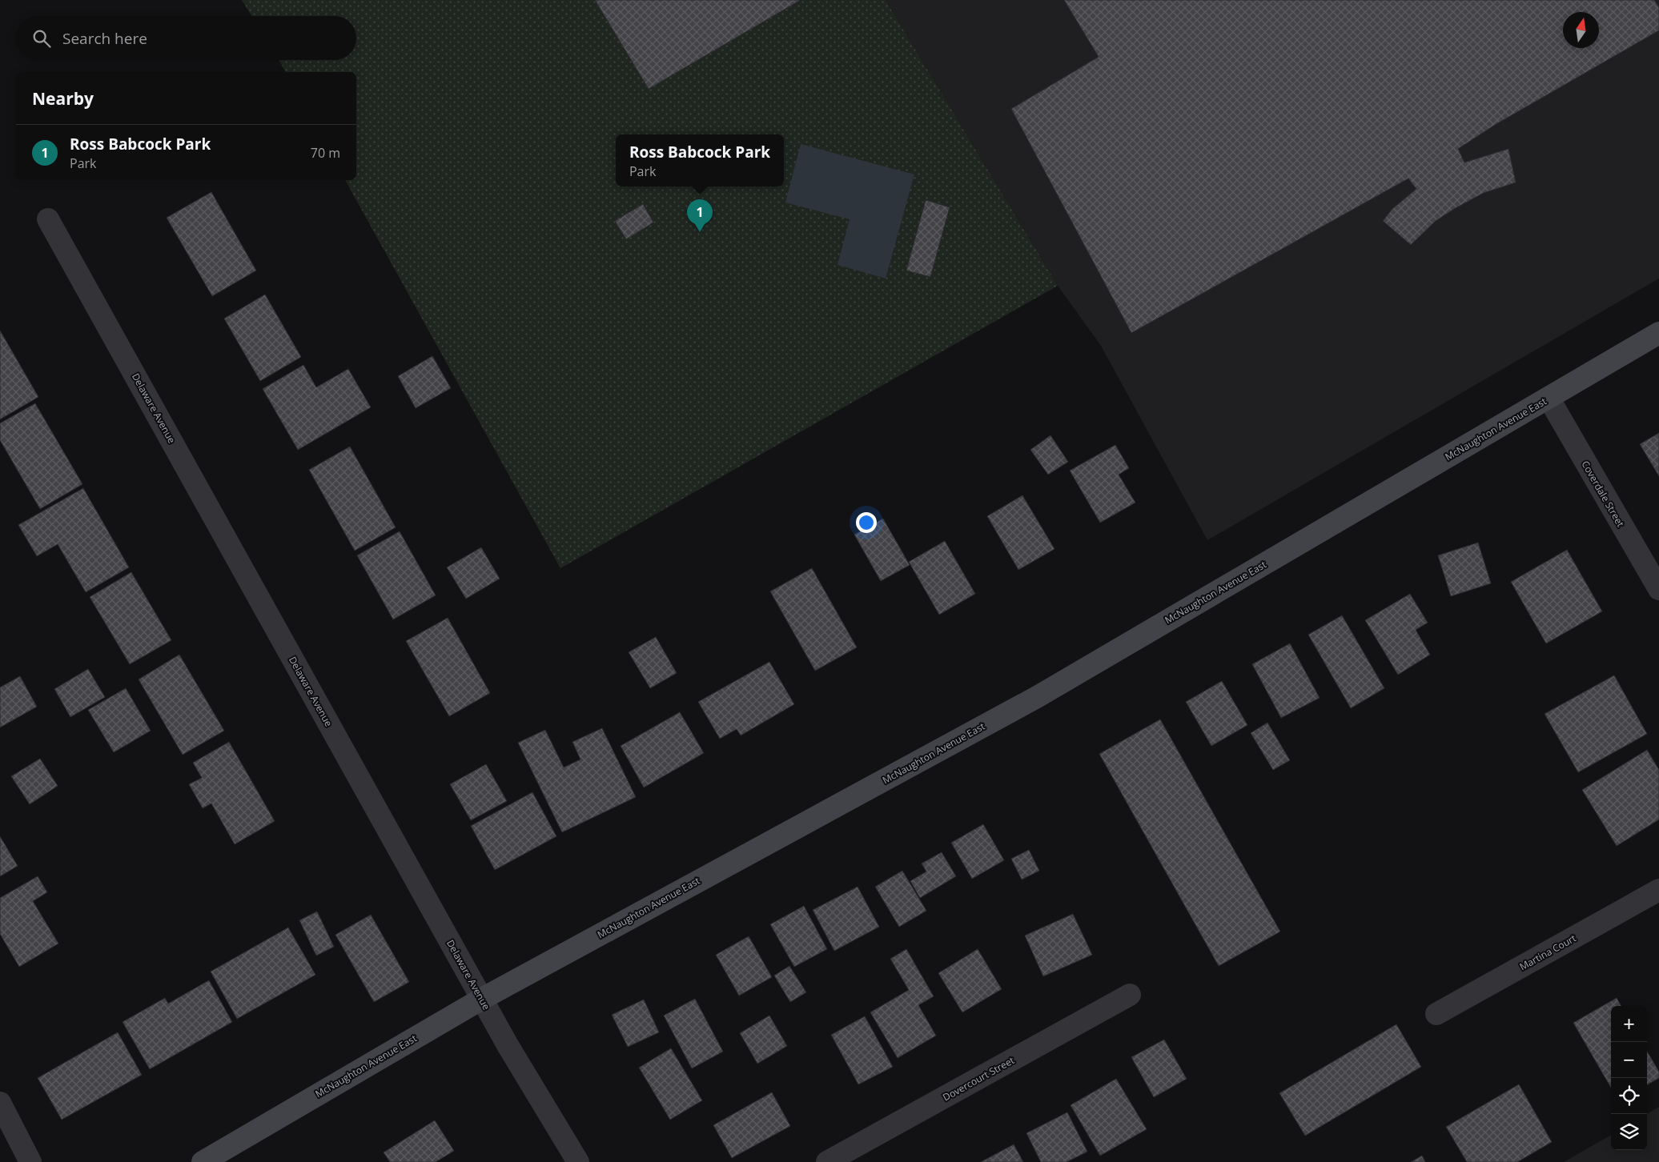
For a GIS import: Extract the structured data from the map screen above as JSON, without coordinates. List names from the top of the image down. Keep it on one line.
{"streets":{"main road":["McNaughton Avenue East"],"street":["Delaware Avenue","Coverdale Street","Martina Court","Dovercourt Street"]},"crossings":[["Delaware Avenue","McNaughton Avenue East"],["McNaughton Avenue East","Coverdale Street"]],"north":"top","page":{"search":"Search here","heading":"Nearby","list":[{"mark":"1","name":"Ross Babcock Park","note":"Park","value":"70 m"}],"popup":["Ross Babcock Park","Park"],"pins":"1","map_buttons":["+","−"]}}
